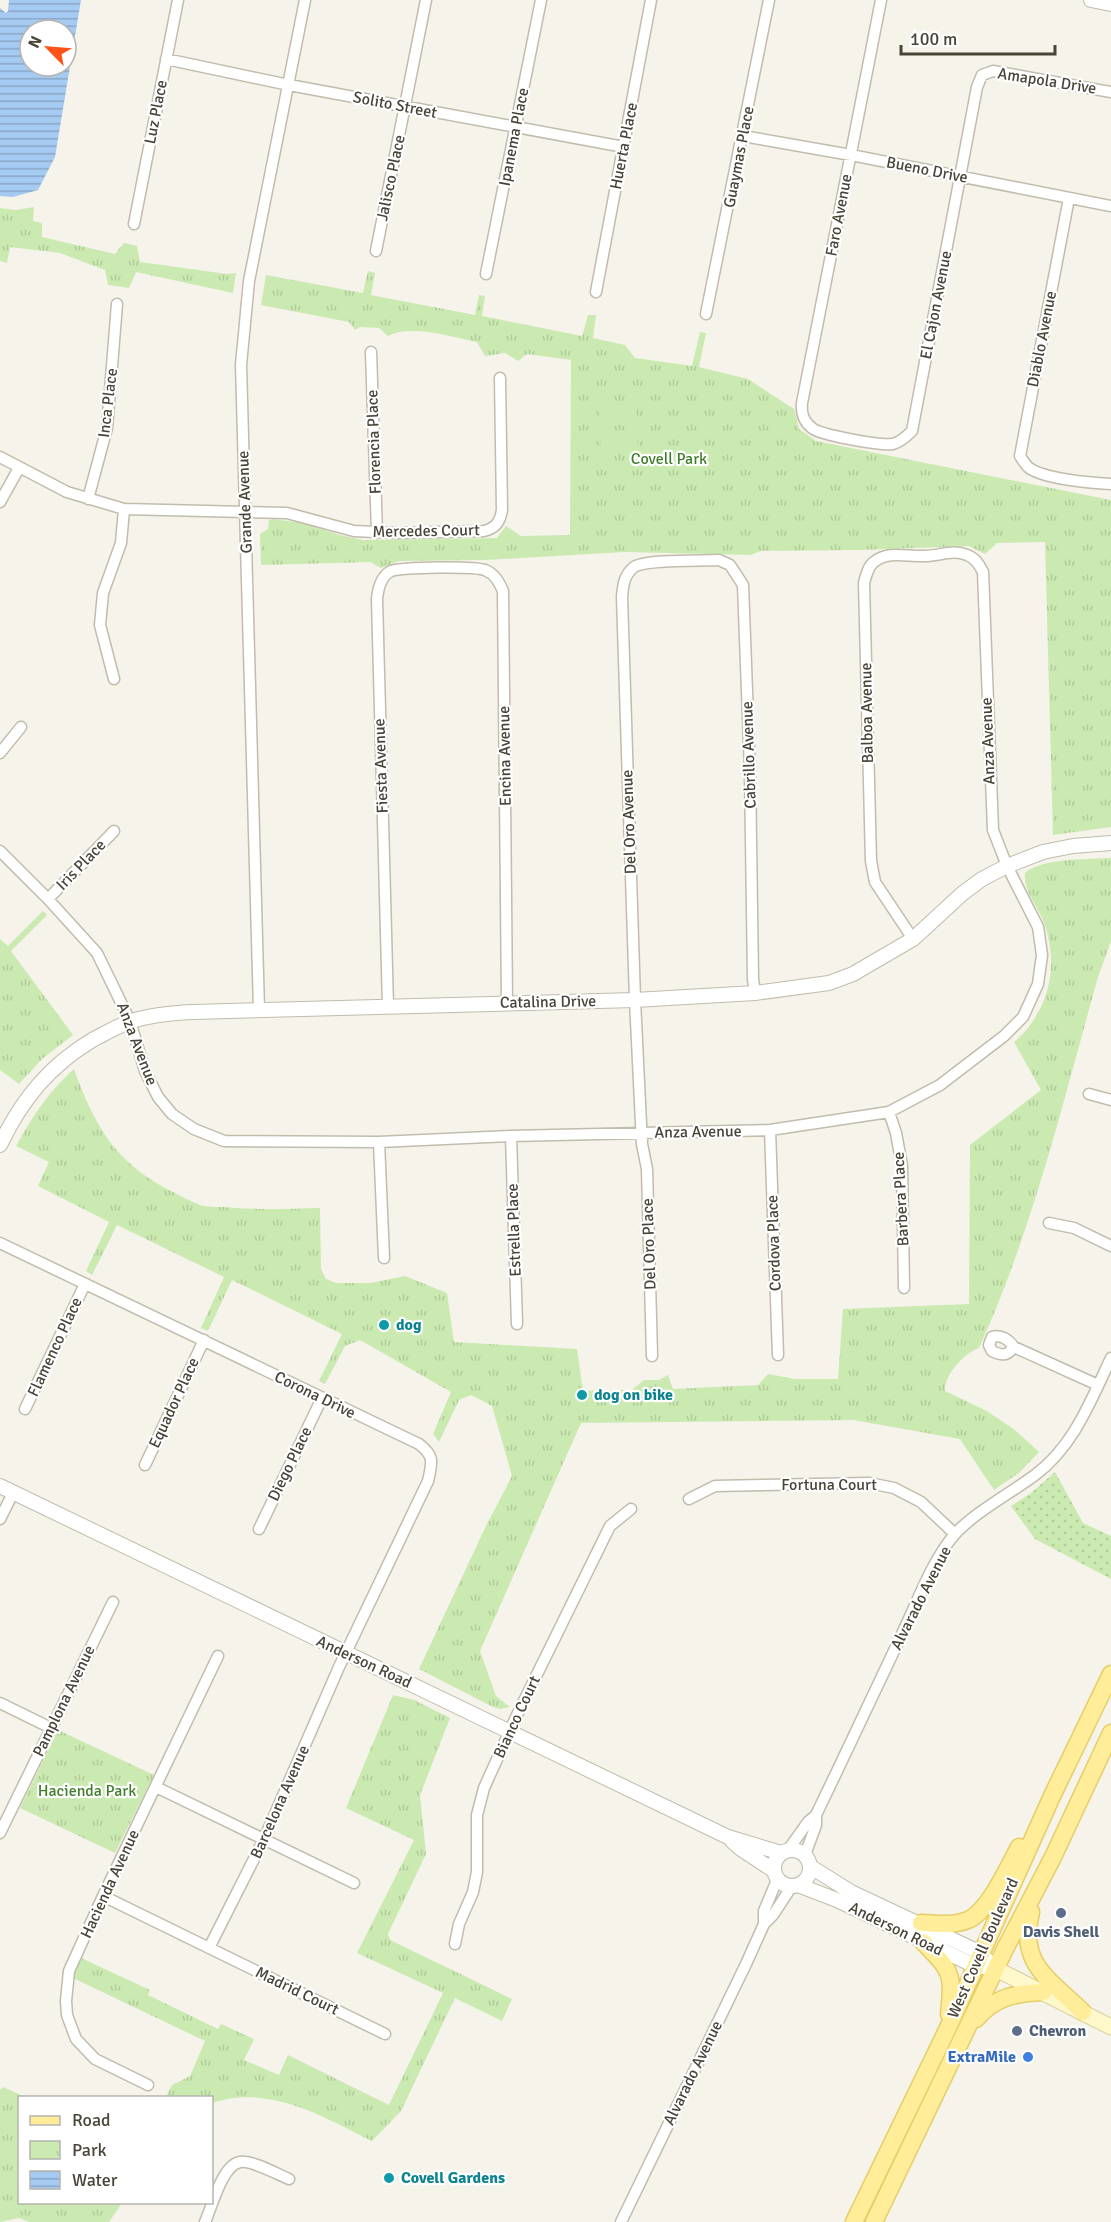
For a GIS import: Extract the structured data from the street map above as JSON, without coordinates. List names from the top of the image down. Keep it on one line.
{"streets":{"main road":["Anderson Road","West Covell Boulevard"],"street":["Amapola Drive","Solito Street","Luz Place","Ipanema Place","Huerta Place","Guaymas Place","Bueno Drive","Jalisco Place","Faro Avenue","El Cajon Avenue","Diablo Avenue","Inca Place","Florencia Place","Grande Avenue","Mercedes Court","Balboa Avenue","Anza Avenue","Cabrillo Avenue","Encina Avenue","Fiesta Avenue","Del Oro Avenue","Iris Place","Catalina Drive","Barbera Place","Estrella Place","Cordova Place","Del Oro Place","Flamenco Place","Corona Drive","Equador Place","Diego Place","Fortuna Court","Alvarado Avenue","Pamplona Avenue","Bianco Court","Barcelona Avenue","Hacienda Avenue","Madrid Court"]},"crossings":[["Amapola Drive","El Cajon Avenue"],["Solito Street","Luz Place"],["Solito Street","Ipanema Place"],["Solito Street","Huerta Place"],["Solito Street","Jalisco Place"],["Solito Street","Grande Avenue"],["Guaymas Place","Bueno Drive"],["Bueno Drive","Faro Avenue"],["Bueno Drive","El Cajon Avenue"],["Bueno Drive","Diablo Avenue"],["Faro Avenue","El Cajon Avenue"],["Inca Place","Mercedes Court"],["Florencia Place","Mercedes Court"],["Grande Avenue","Mercedes Court"],["Grande Avenue","Catalina Drive"],["Balboa Avenue","Anza Avenue"],["Balboa Avenue","Catalina Drive"],["Anza Avenue","Del Oro Avenue"],["Anza Avenue","Iris Place"],["Anza Avenue","Catalina Drive"],["Anza Avenue","Barbera Place"],["Anza Avenue","Estrella Place"],["Anza Avenue","Cordova Place"],["Anza Avenue","Del Oro Place"],["Cabrillo Avenue","Del Oro Avenue"],["Cabrillo Avenue","Catalina Drive"],["Encina Avenue","Fiesta Avenue"],["Encina Avenue","Catalina Drive"],["Fiesta Avenue","Catalina Drive"],["Del Oro Avenue","Catalina Drive"],["Del Oro Avenue","Del Oro Place"],["Flamenco Place","Corona Drive"],["Corona Drive","Equador Place"],["Corona Drive","Diego Place"],["Corona Drive","Anderson Road"],["Corona Drive","Barcelona Avenue"],["Fortuna Court","Alvarado Avenue"],["Alvarado Avenue","Anderson Road"],["Anderson Road","Bianco Court"],["Anderson Road","Barcelona Avenue"],["Anderson Road","West Covell Boulevard"],["Barcelona Avenue","Madrid Court"],["Hacienda Avenue","Madrid Court"]],"parks":["Covell Park","Hacienda Park"],"places":["dog","dog on bike","Davis Shell","Chevron","ExtraMile","Covell Gardens"],"legend":["Road","Park","Water"],"scale_bar":"100 m","north":"top left"}
